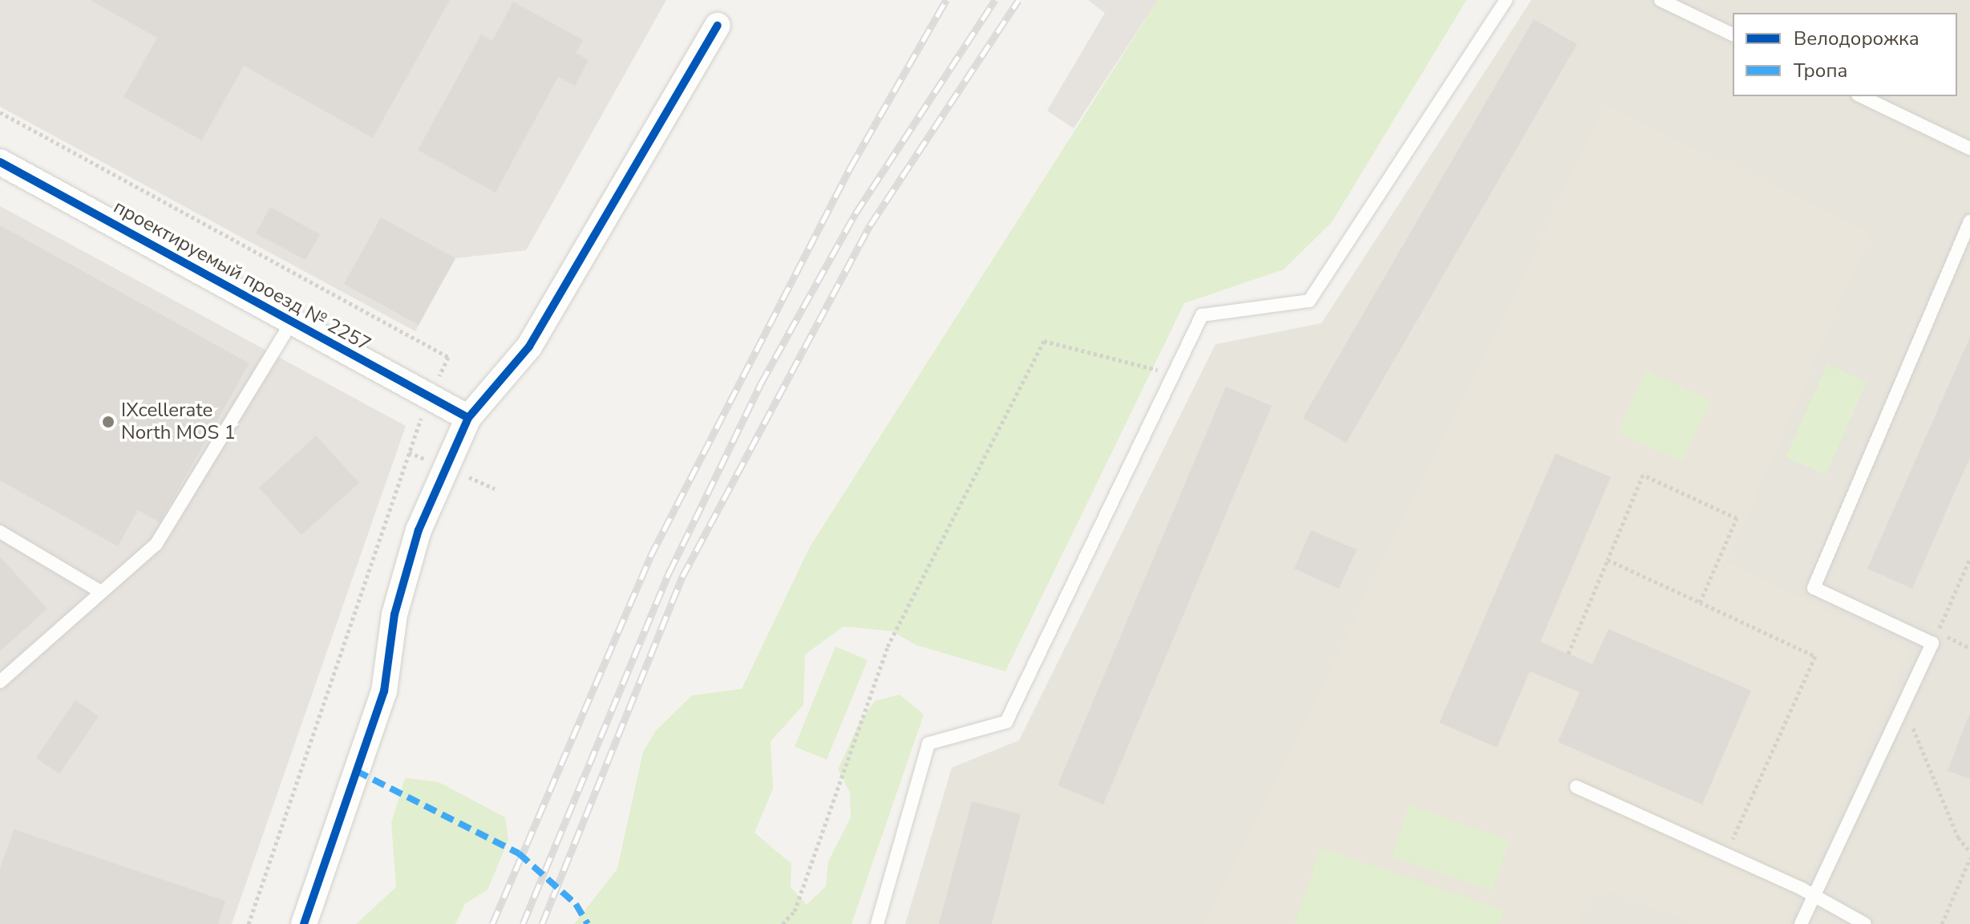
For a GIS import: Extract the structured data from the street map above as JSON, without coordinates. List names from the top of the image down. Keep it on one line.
{"streets":{"street":["проектируемый проезд № 2257"]},"places":["IXcellerate North MOS 1"],"legend":["Велодорожка","Тропа"]}
